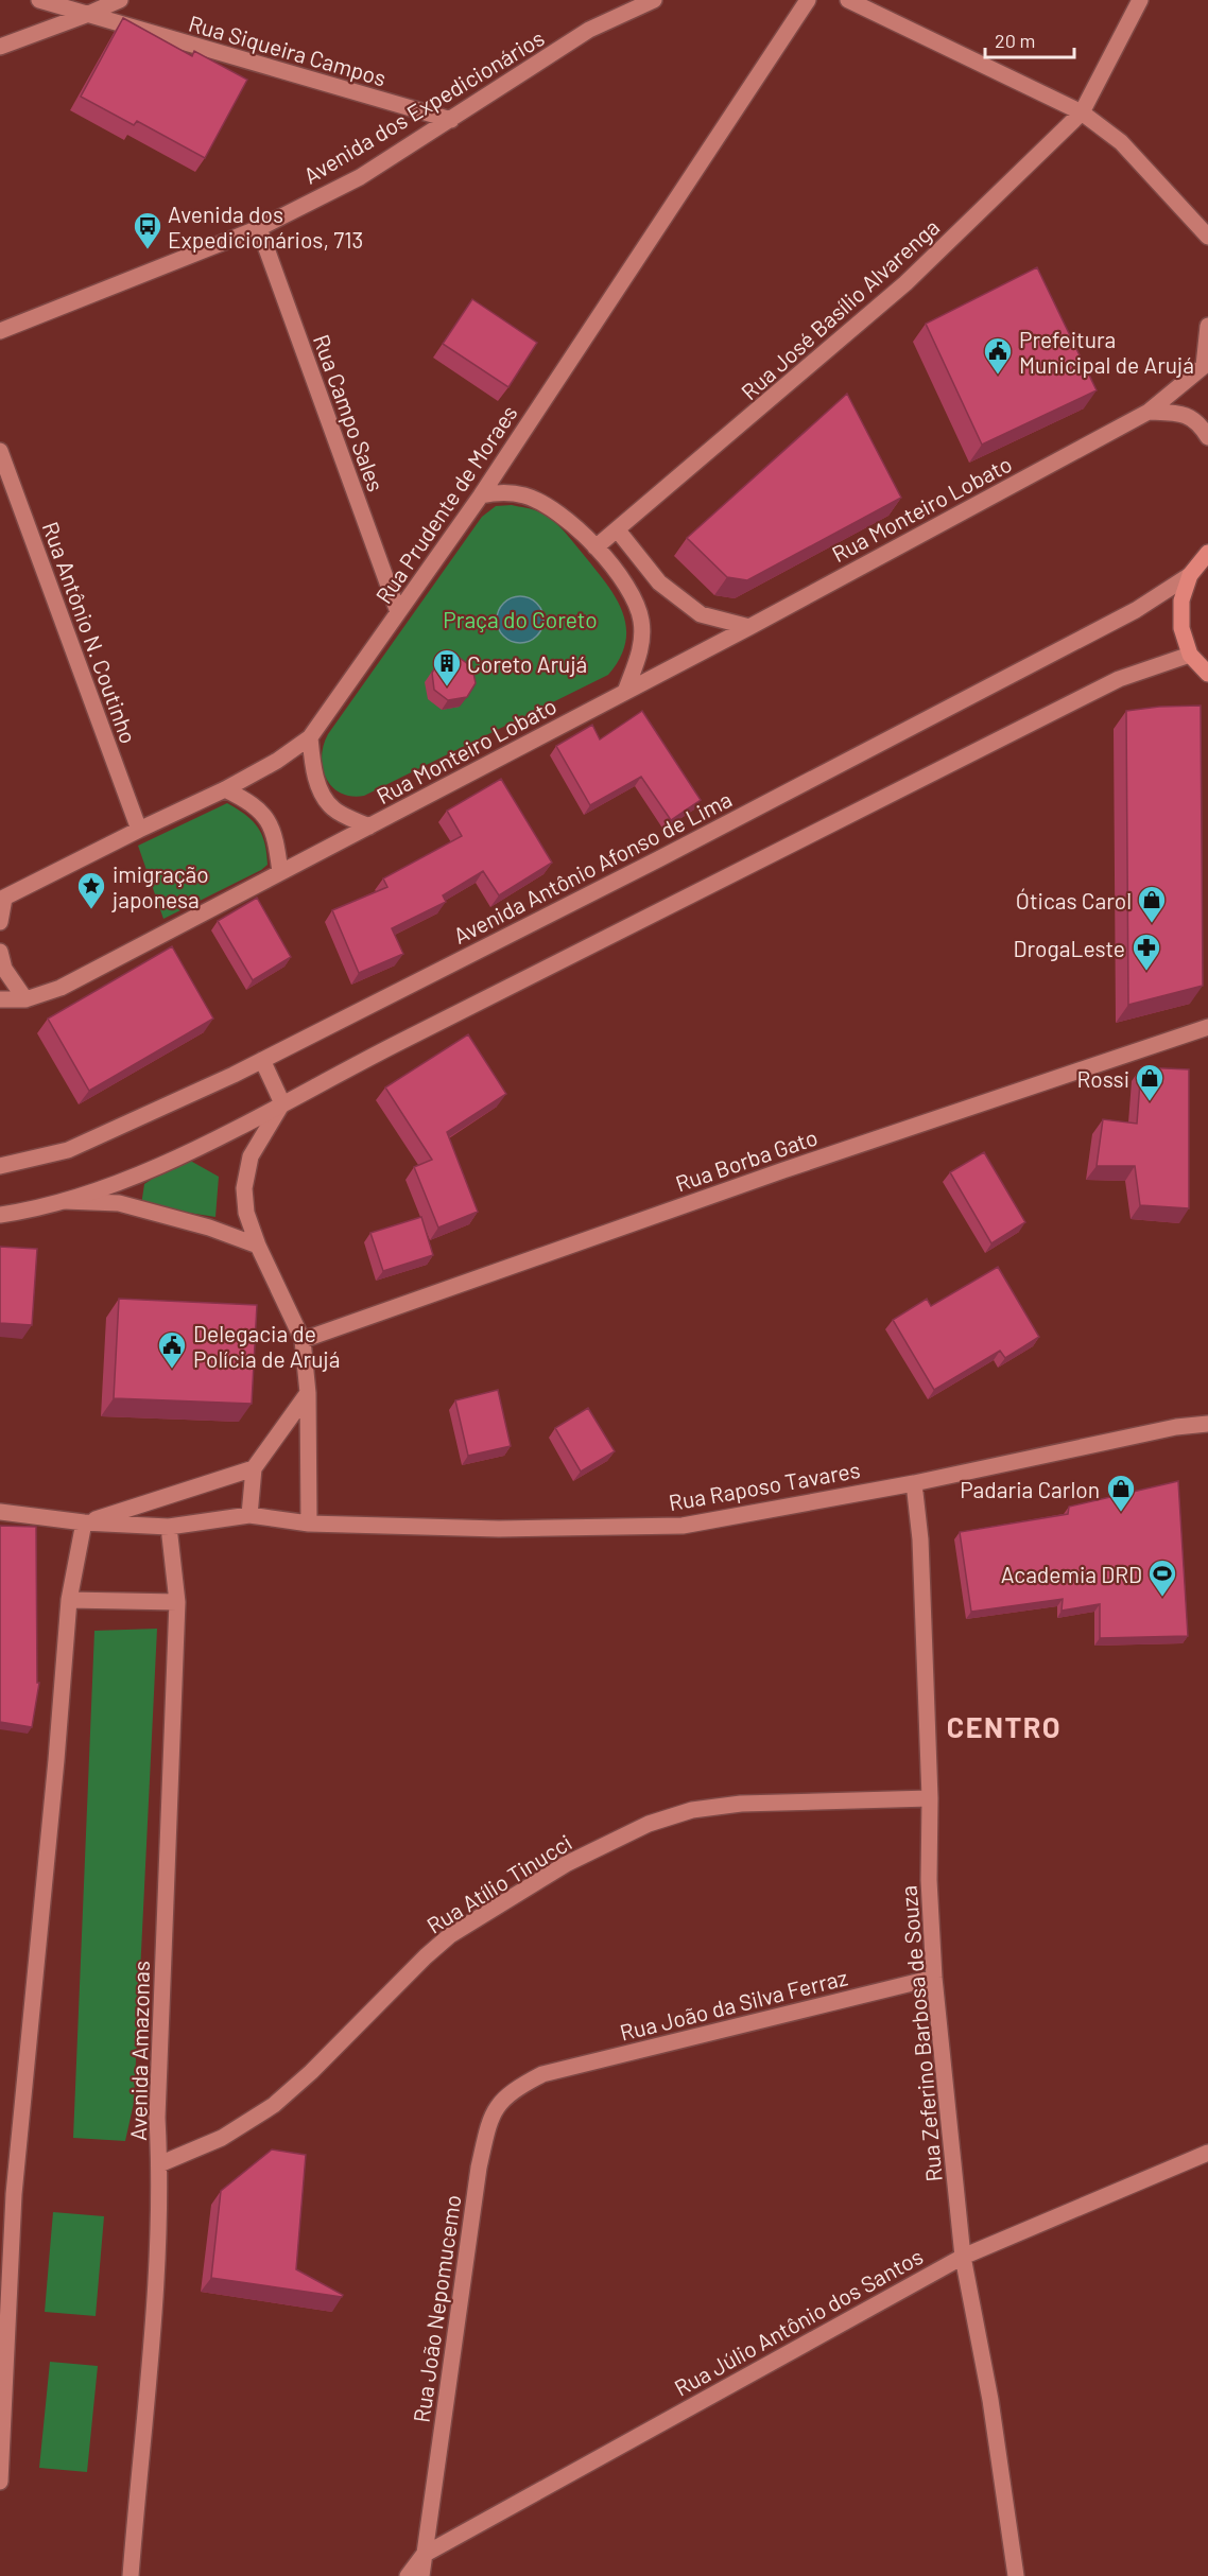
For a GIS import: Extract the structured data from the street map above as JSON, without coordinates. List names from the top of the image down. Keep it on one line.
{"streets":{"street":["Rua Siqueira Campos","Avenida dos Expedicionários","Rua José Basílio Alvarenga","Rua Campo Sales","Rua Prudente de Moraes","Rua Monteiro Lobato","Rua Antônio N. Coutinho","Avenida Antônio Afonso de Lima","Rua Borba Gato","Rua Raposo Tavares","Rua Atílio Tinucci","Rua João da Silva Ferraz","Rua Zeferino Barbosa de Souza","Avenida Amazonas","Rua João Nepomucemo","Rua Júlio Antônio dos Santos"]},"crossings":[["Rua Siqueira Campos","Avenida dos Expedicionários"],["Avenida dos Expedicionários","Rua Campo Sales"],["Rua Campo Sales","Rua Prudente de Moraes"],["Rua Prudente de Moraes","Rua Antônio N. Coutinho"],["Rua Raposo Tavares","Rua Zeferino Barbosa de Souza"],["Rua Raposo Tavares","Avenida Amazonas"],["Rua Atílio Tinucci","Rua Zeferino Barbosa de Souza"],["Rua Atílio Tinucci","Avenida Amazonas"],["Rua João da Silva Ferraz","Rua Zeferino Barbosa de Souza"],["Rua João da Silva Ferraz","Rua João Nepomucemo"],["Rua Zeferino Barbosa de Souza","Rua Júlio Antônio dos Santos"],["Rua João Nepomucemo","Rua Júlio Antônio dos Santos"]],"districts":["CENTRO"],"parks":["Praça do Coreto"],"places":{"bus stop":["Avenida dos Expedicionários, 713"],"public building":["Prefeitura Municipal de Arujá","Delegacia de Polícia de Arujá"],"building":["Coreto Arujá"],"place":["imigração japonesa"],"shop":["Óticas Carol","Rossi","Padaria Carlon"],"pharmacy":["DrogaLeste"],"sports":["Academia DRD"]},"scale_bar":"20 m"}
